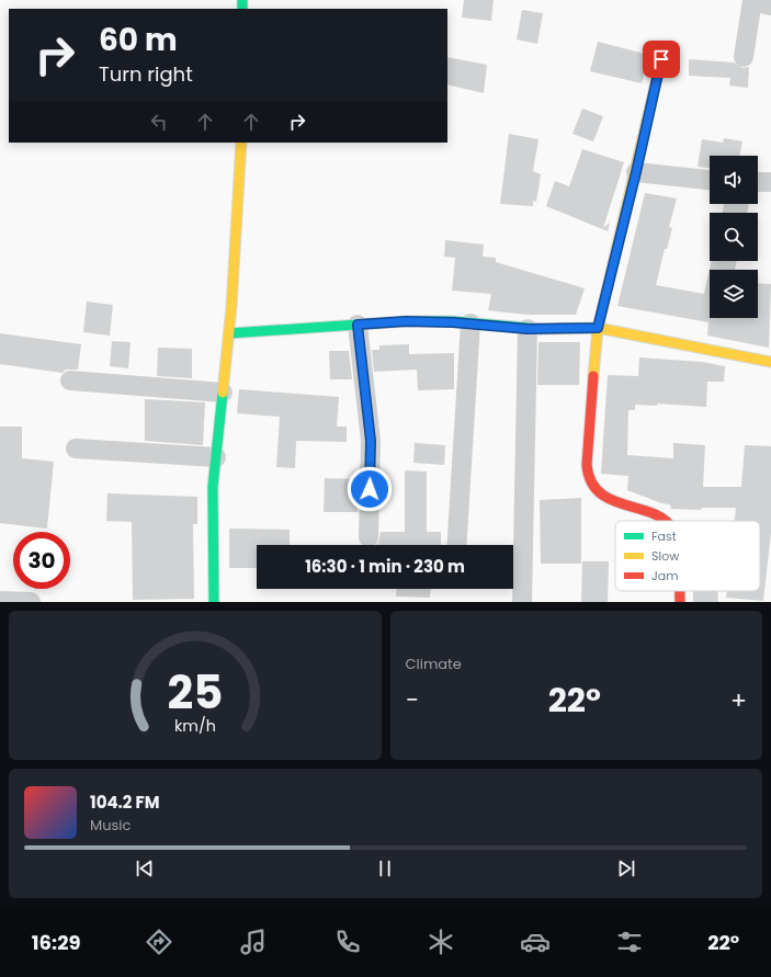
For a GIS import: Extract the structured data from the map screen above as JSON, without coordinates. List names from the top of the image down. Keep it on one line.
{"legend":["Fast","Slow","Jam"],"page":{"turn":["60 m","Turn right"],"limit":"30","trip":"16:30 · 1 min · 230 m","tile":"Climate","heat":["−","22°","+"],"song":["104.2 FM","Music"],"tabs":["16:29","22°"],"gauge":["25","km/h"]}}
